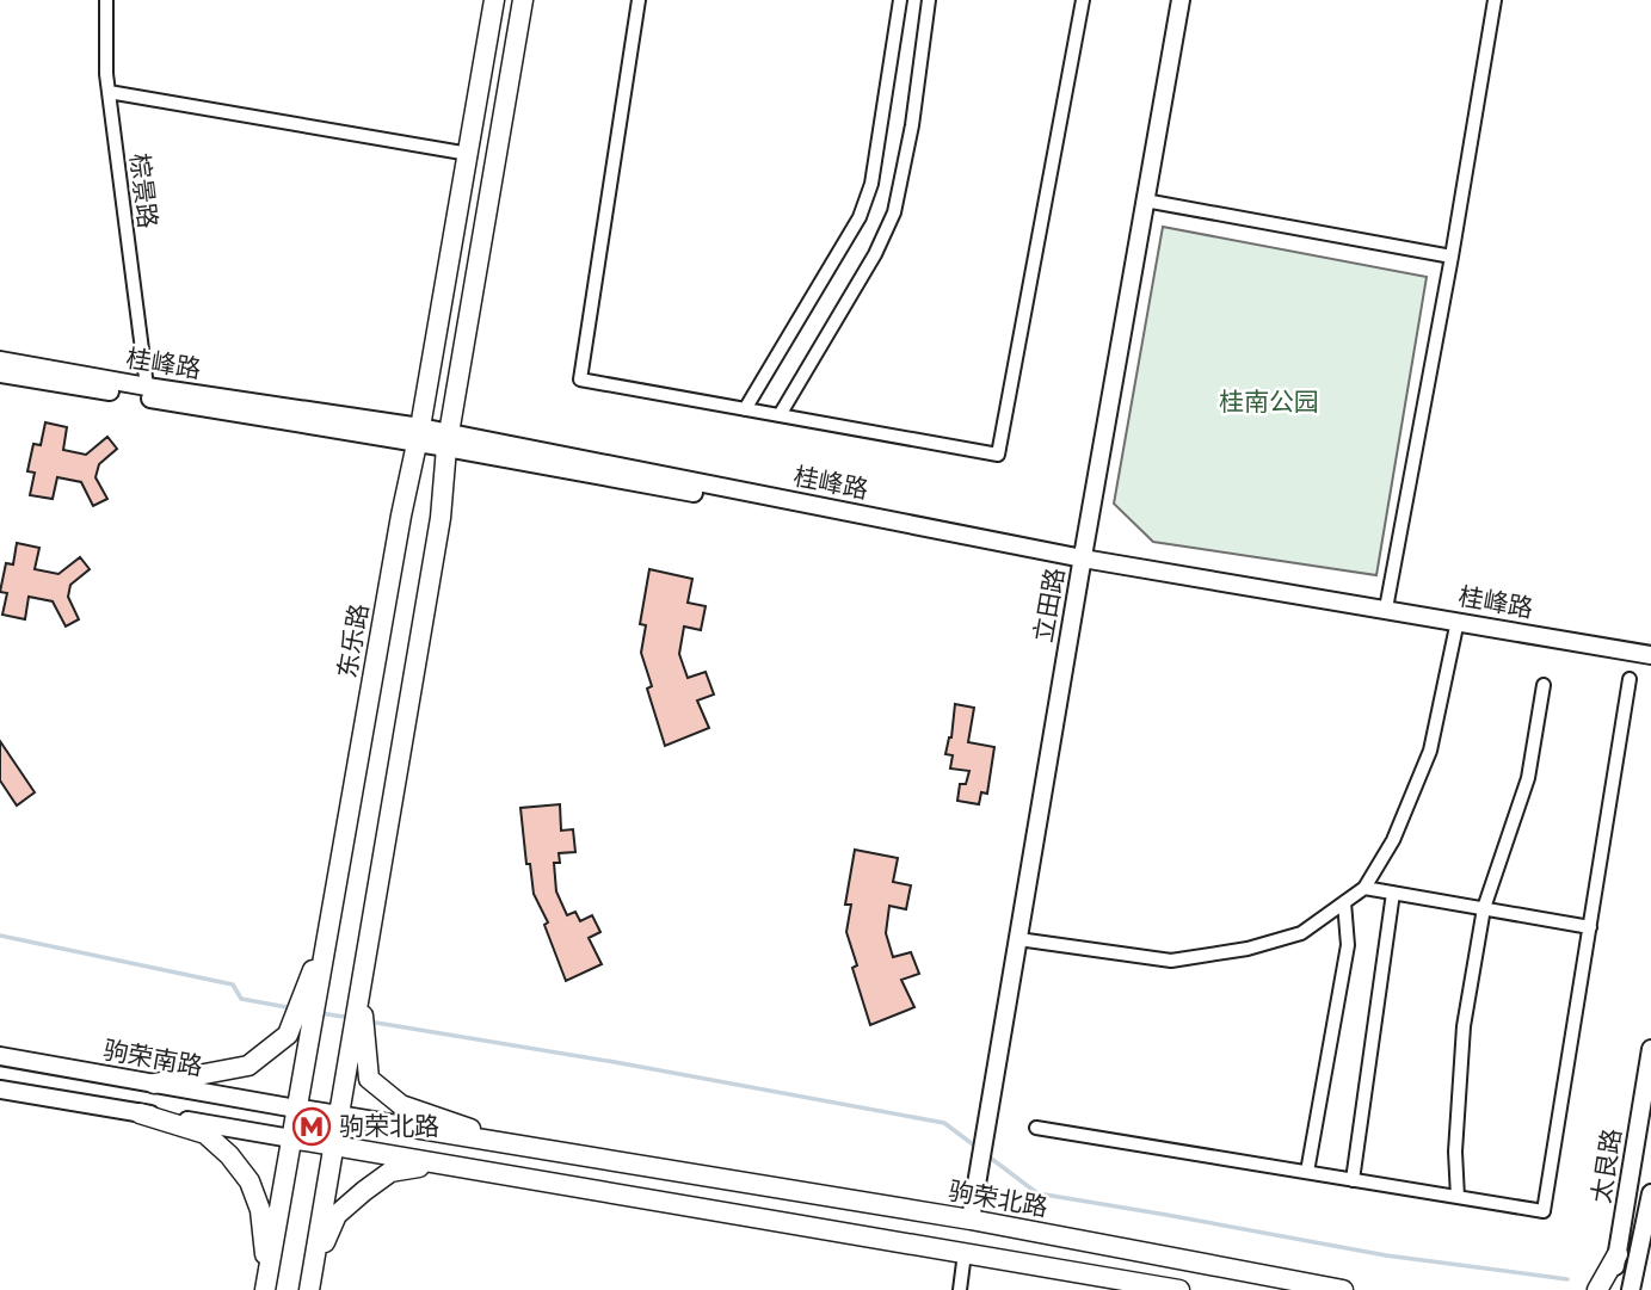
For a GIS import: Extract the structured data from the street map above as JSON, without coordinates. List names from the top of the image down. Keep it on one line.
{"streets":{"main road":["东乐路","驹荣北路"],"street":["棕景路","桂峰路","立田路","驹荣南路","太艮路"]},"crossings":[["棕景路","桂峰路"],["桂峰路","立田路"],["桂峰路","东乐路"],["立田路","驹荣北路"],["东乐路","驹荣南路"],["东乐路","驹荣北路"],["驹荣南路","驹荣北路"]],"parks":["桂南公园"],"places":{"metro station":["驹荣北路"]}}
